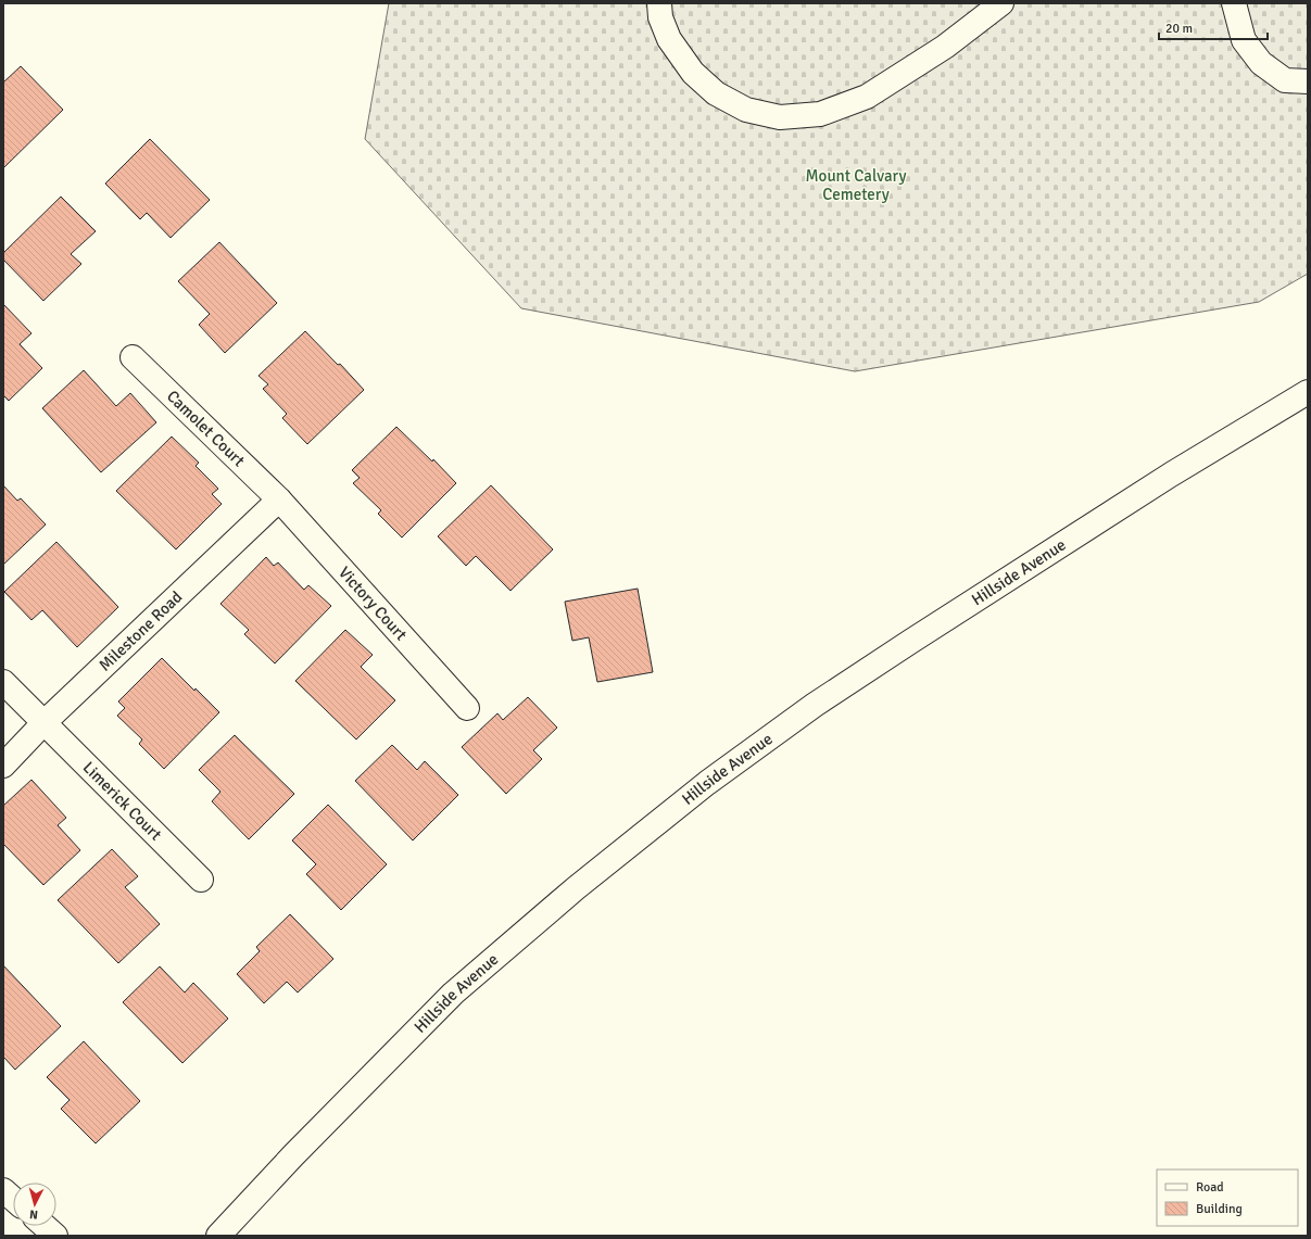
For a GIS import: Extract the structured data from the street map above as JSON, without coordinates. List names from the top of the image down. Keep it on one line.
{"streets":{"main road":["Camolet Court","Hillside Avenue","Victory Court","Milestone Road","Limerick Court"]},"crossings":[["Camolet Court","Victory Court"],["Camolet Court","Milestone Road"],["Victory Court","Milestone Road"],["Milestone Road","Limerick Court"]],"parks":["Mount Calvary Cemetery"],"legend":["Road","Building"],"scale_bar":"20 m","north":"bottom"}
